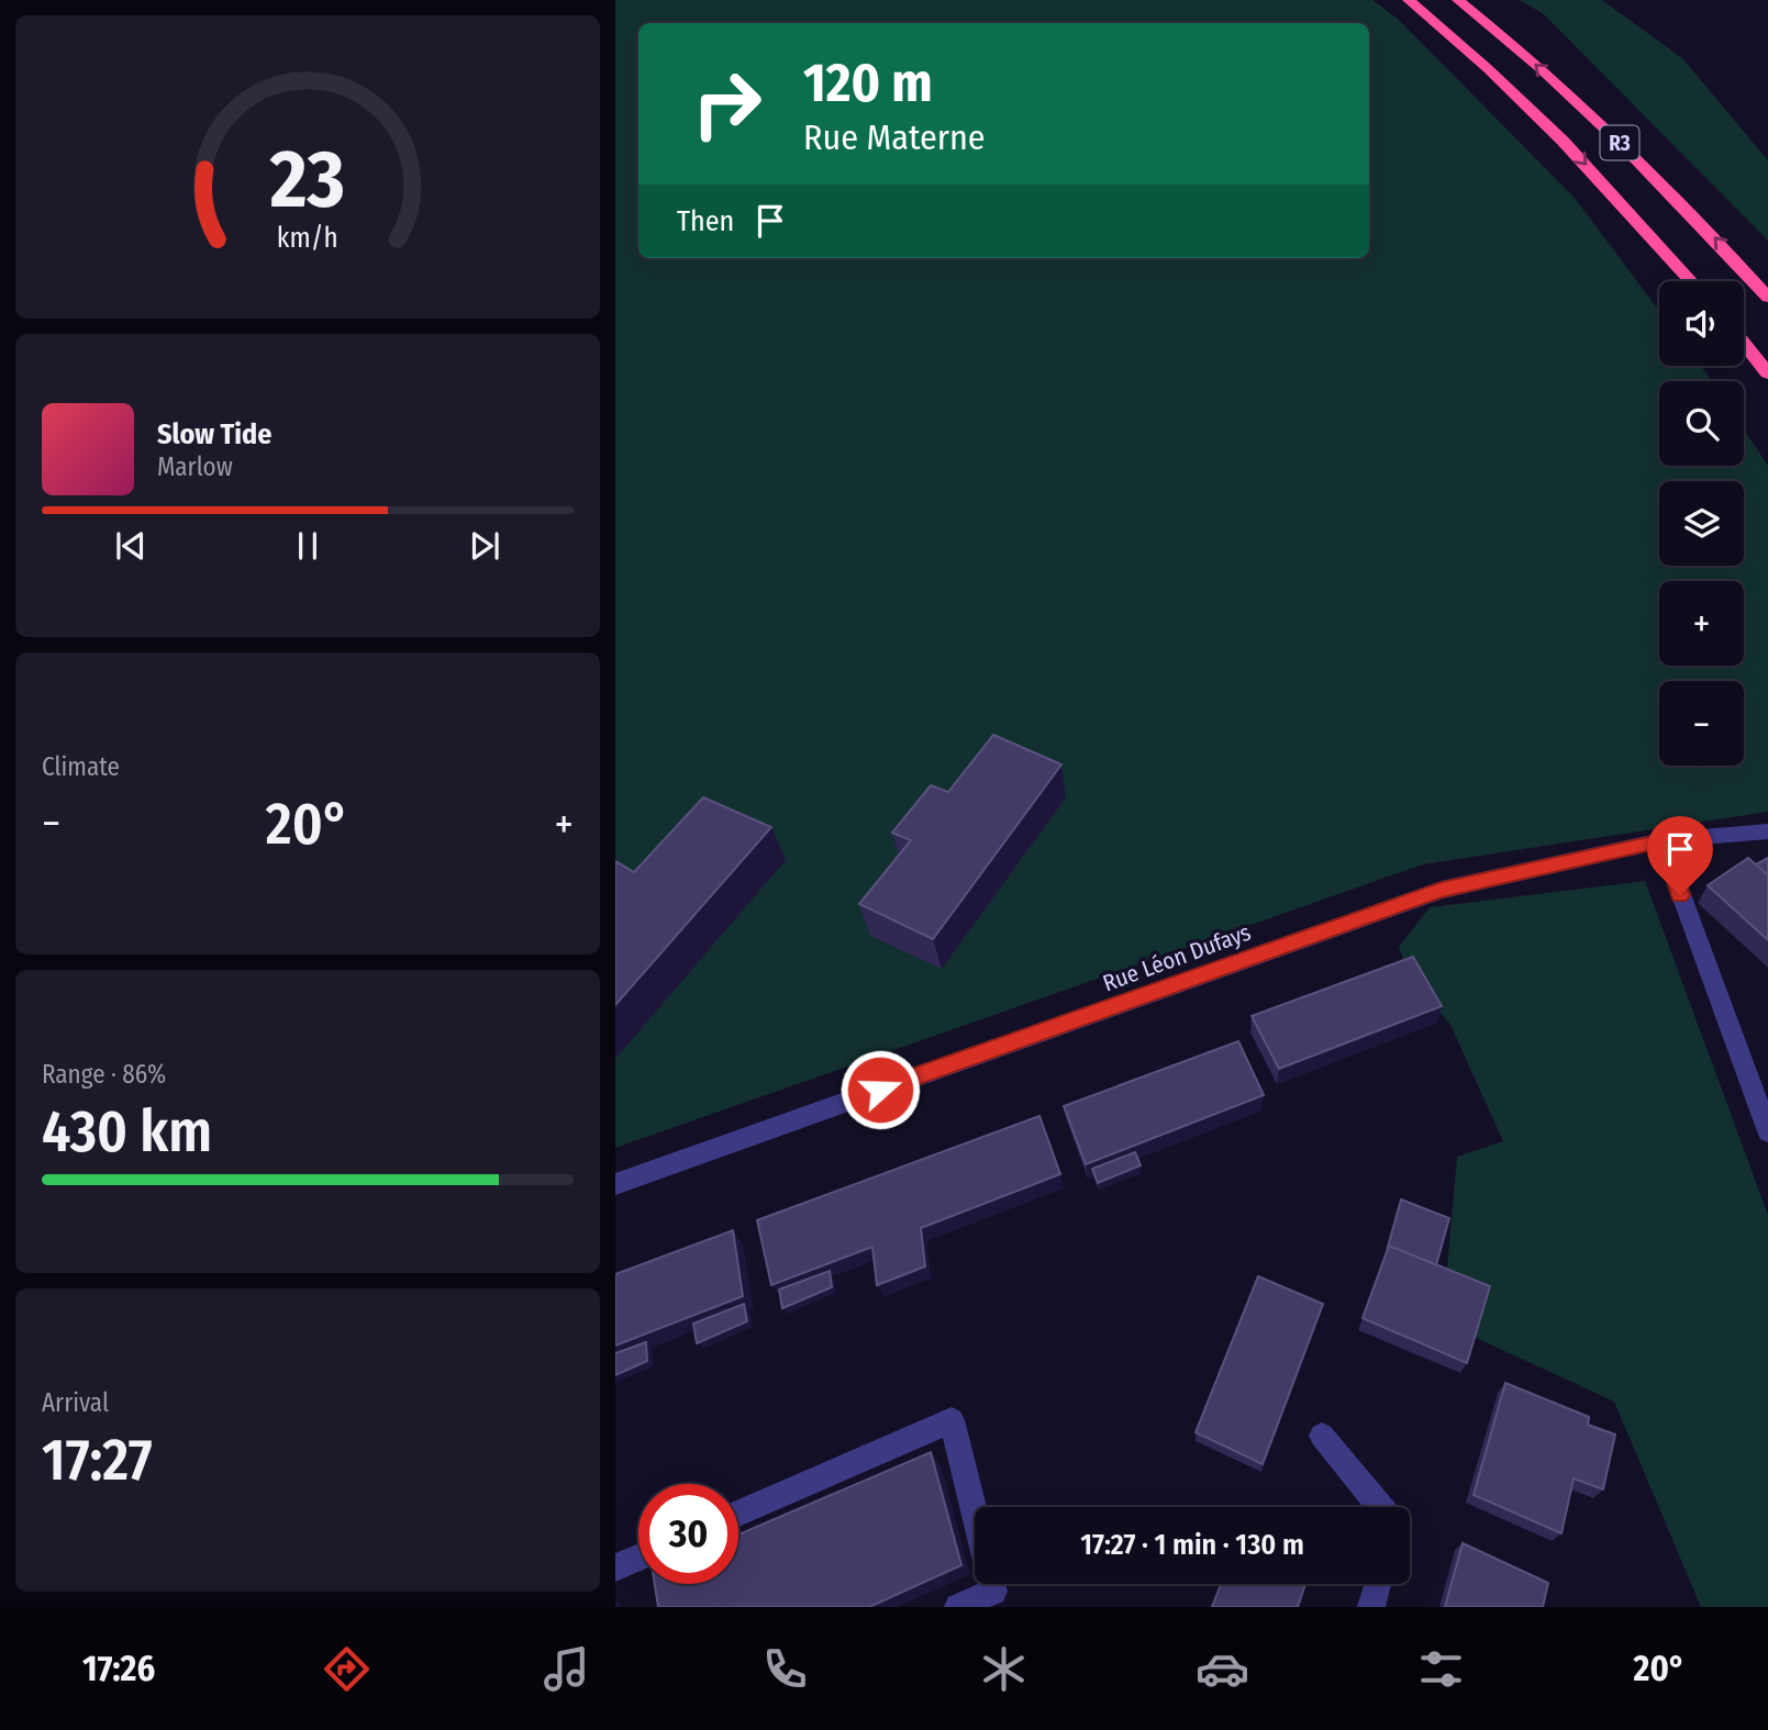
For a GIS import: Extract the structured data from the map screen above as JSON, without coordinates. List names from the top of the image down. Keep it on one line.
{"streets":{"highway":["R3"],"street":["Rue Léon Dufays"]},"page":{"turn":["120 m","Rue Materne"],"then":"Then","map_buttons":["+","−"],"song":["Slow Tide","Marlow"],"tile":["Climate",["Range · 86%","430 km"],["Arrival","17:27"]],"heat":["−","20°","+"],"limit":"30","trip":"17:27 · 1 min · 130 m","tabs":["17:26","20°"],"gauge":["23","km/h"]}}
